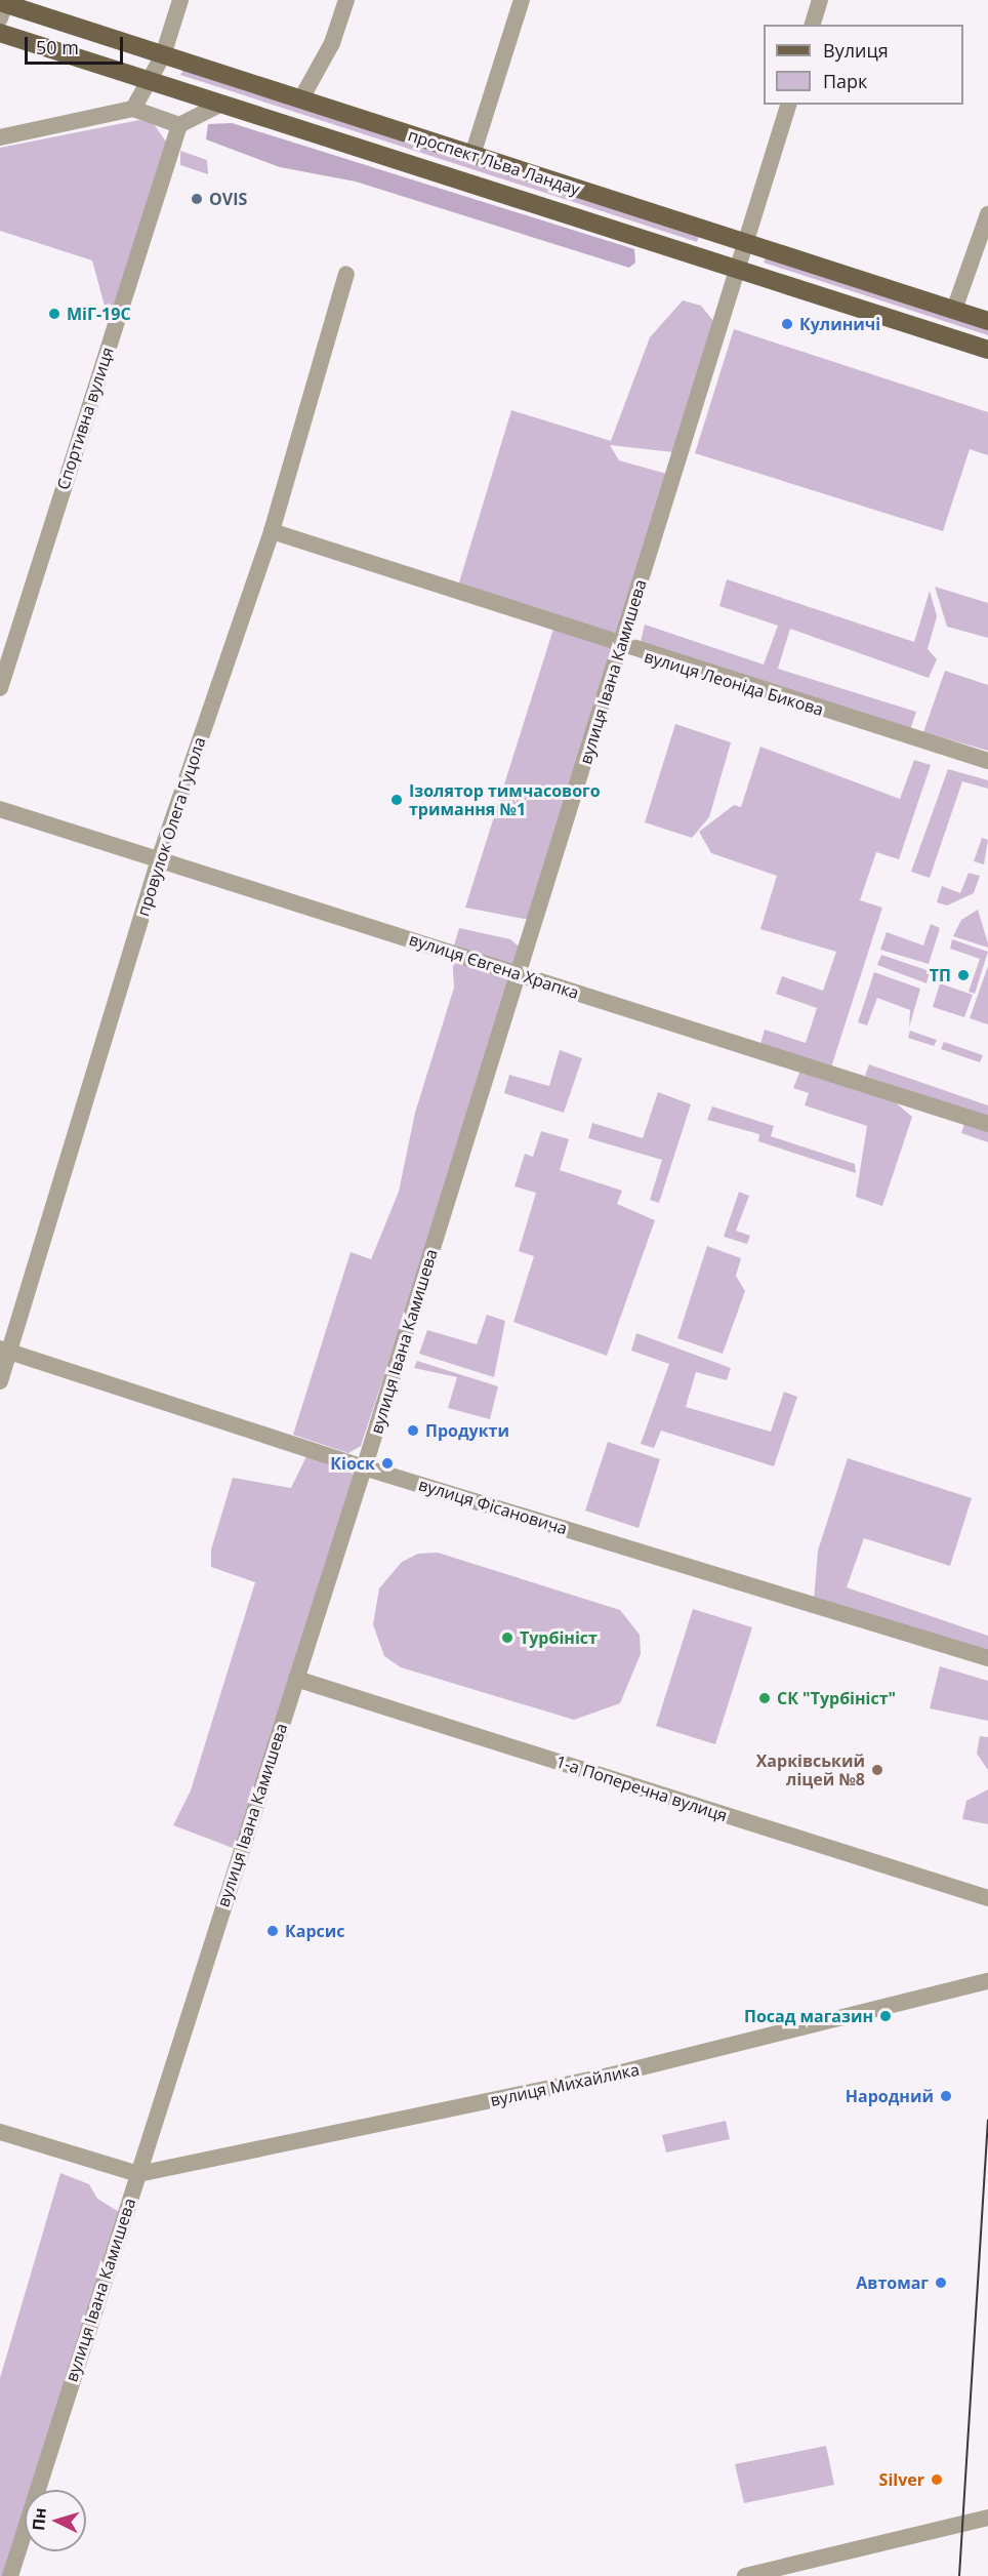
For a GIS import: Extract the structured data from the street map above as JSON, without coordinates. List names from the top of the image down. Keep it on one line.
{"streets":{"main road":["проспект Льва Ландау"],"street":["Спортивна вулиця","вулиця Івана Камишева","вулиця Леоніда Бикова","провулок Олега Гуцола","вулиця Євгена Храпка","вулиця Фісановича","1-а Поперечна вулиця","вулиця Михайлика"]},"crossings":[["проспект Льва Ландау","вулиця Івана Камишева"],["вулиця Івана Камишева","вулиця Леоніда Бикова"],["вулиця Івана Камишева","вулиця Євгена Храпка"],["вулиця Івана Камишева","вулиця Фісановича"],["вулиця Івана Камишева","1-а Поперечна вулиця"],["вулиця Івана Камишева","вулиця Михайлика"],["вулиця Леоніда Бикова","провулок Олега Гуцола"],["провулок Олега Гуцола","вулиця Євгена Храпка"],["провулок Олега Гуцола","вулиця Фісановича"]],"places":["OVIS","МіГ-19С","Кулиничі","Ізолятор тимчасового тримання №1","ТП","Продукти","Кіоск","Турбініст","СК \"Турбініст\"","Харківський ліцей №8","Карсис","Посад магазин","Народний","Автомаг","Silver"],"legend":["Вулиця","Парк"],"scale_bar":"50 m","north":"left"}
